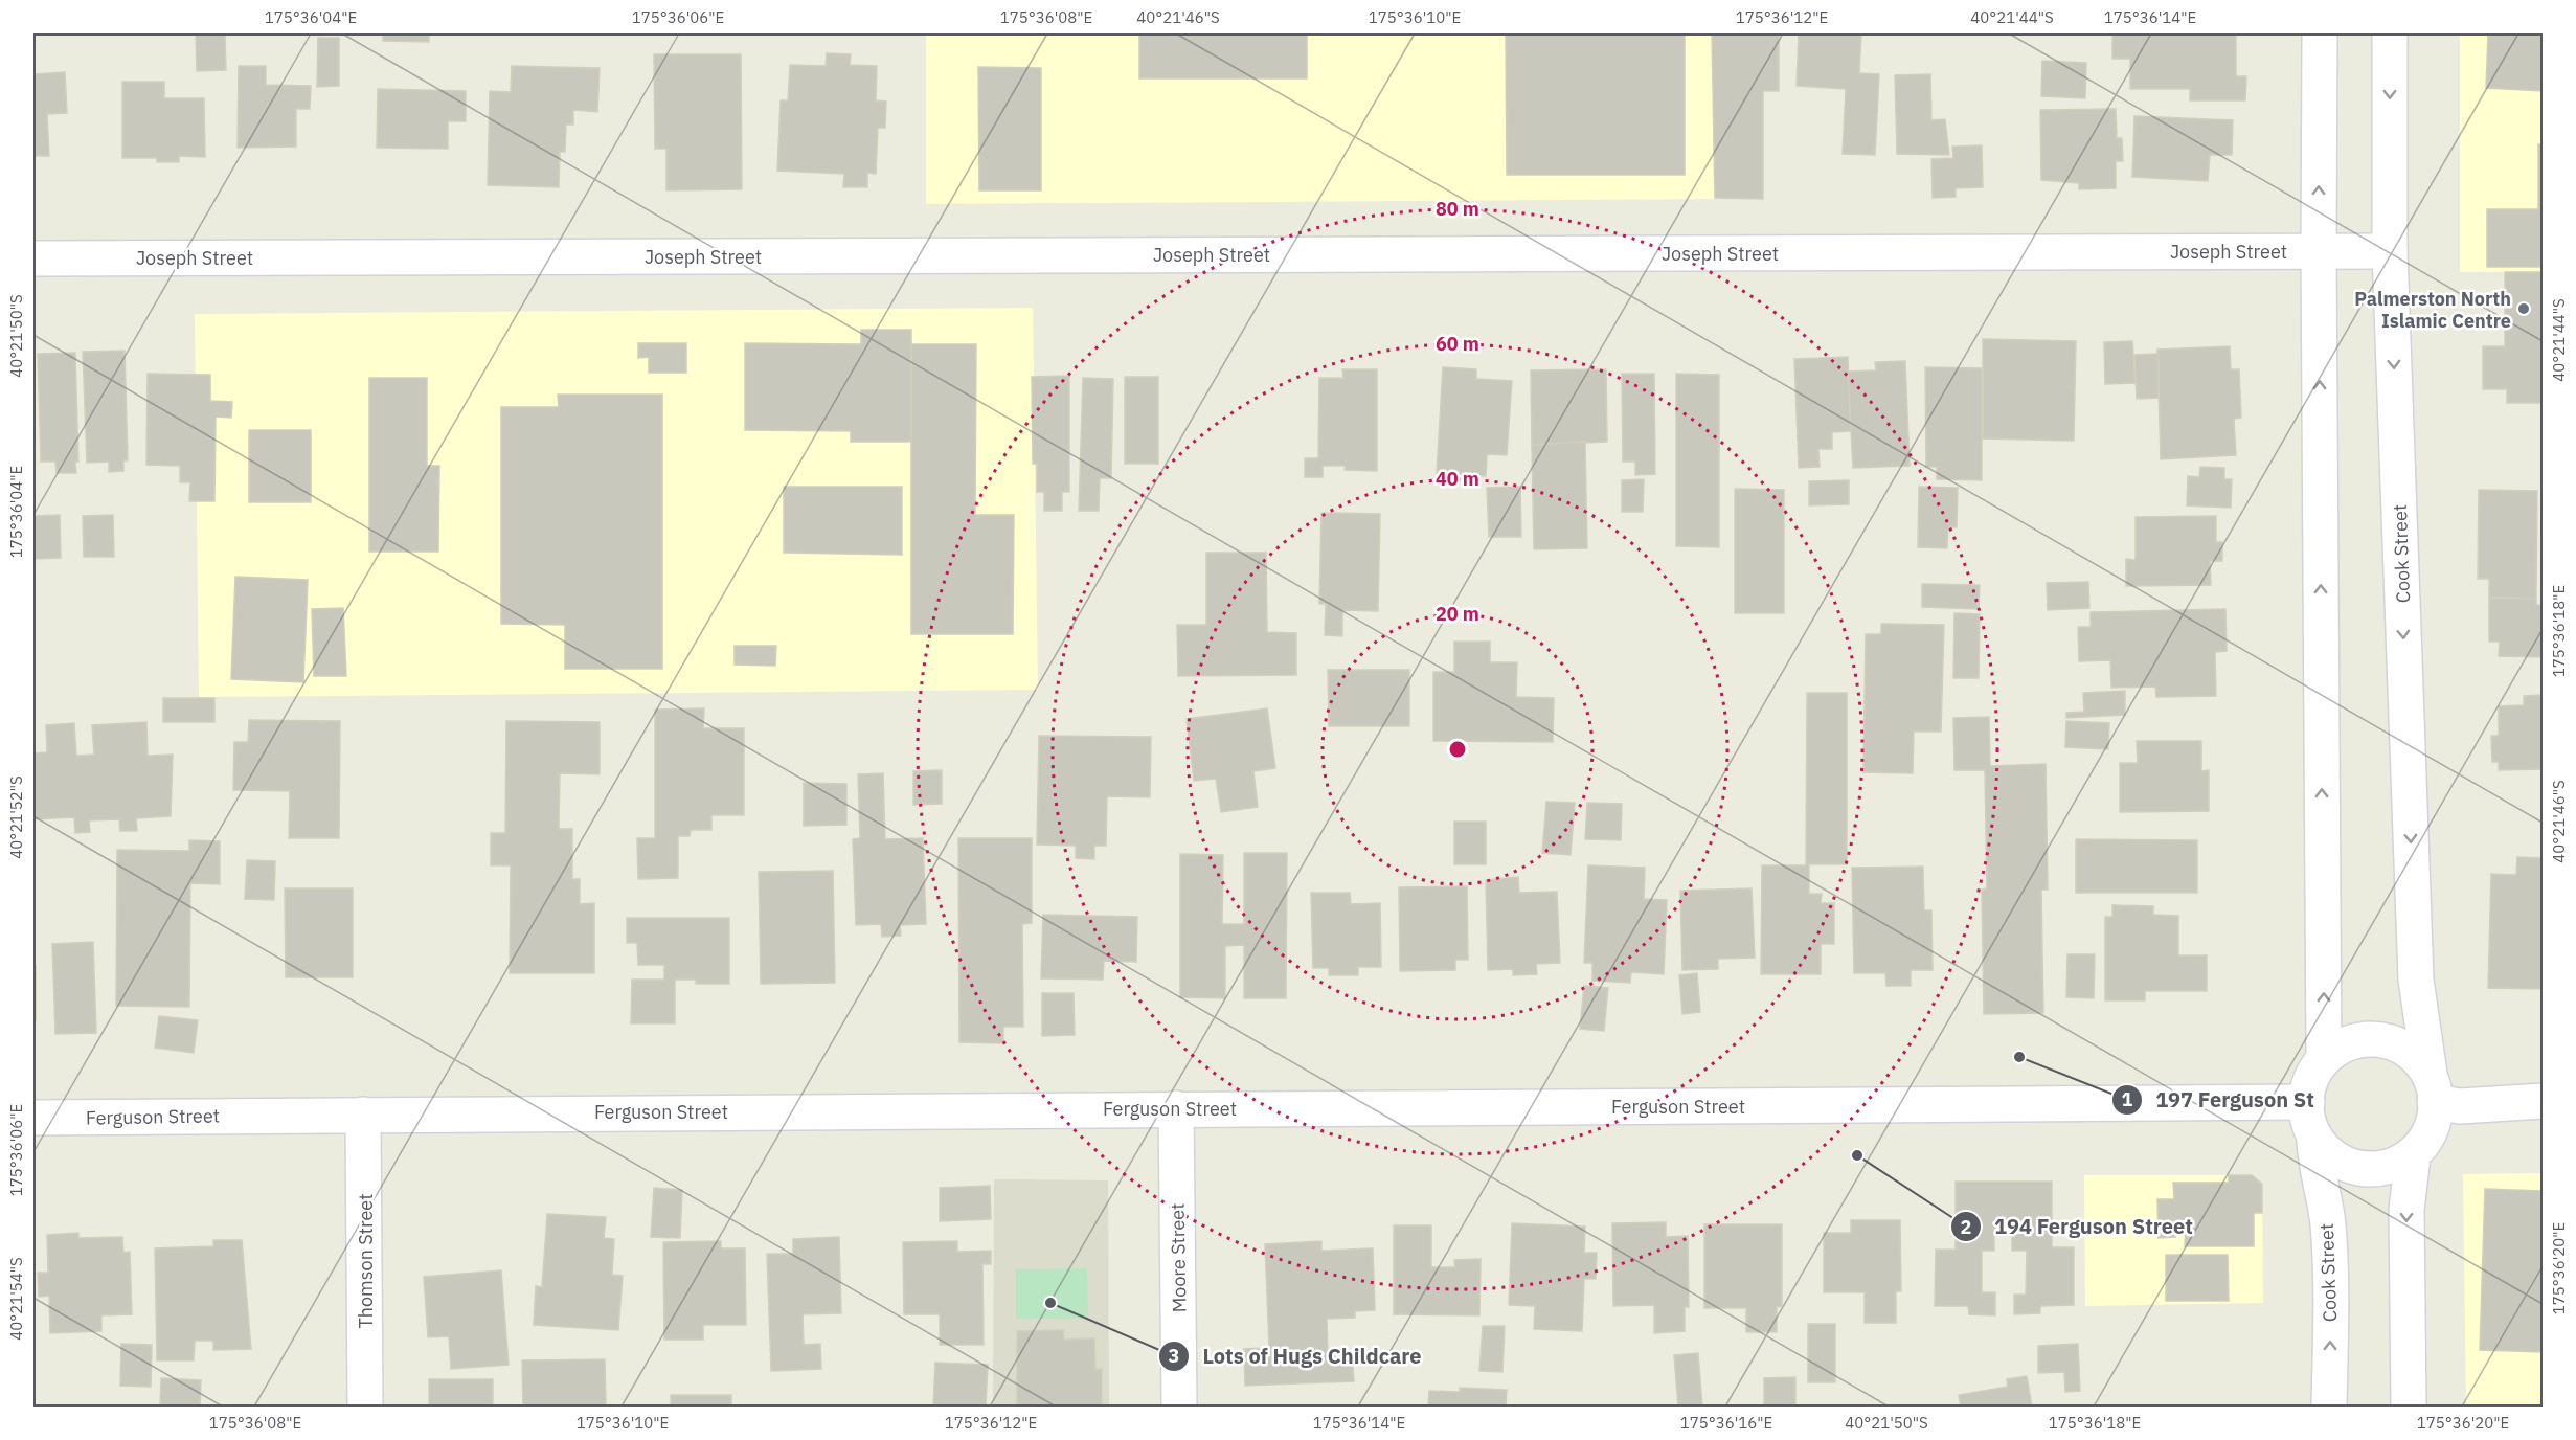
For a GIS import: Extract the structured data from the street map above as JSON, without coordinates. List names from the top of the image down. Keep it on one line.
{"streets":{"street":["Joseph Street","Cook Street","Ferguson Street","Moore Street","Thomson Street"]},"crossings":[["Joseph Street","Cook Street"],["Cook Street","Ferguson Street"],["Ferguson Street","Moore Street"],["Ferguson Street","Thomson Street"]],"places":["Palmerston North Islamic Centre","197 Ferguson St","194 Ferguson Street","Lots of Hugs Childcare"],"coordinates":["175°36'04\"E","175°36'06\"E","175°36'08\"E","40°21'46\"S","175°36'10\"E","175°36'12\"E","40°21'44\"S","175°36'14\"E","40°21'50\"S","175°36'18\"E","40°21'52\"S","175°36'20\"E","40°21'54\"S","175°36'16\"E"],"rings":["80 m","60 m","40 m","20 m"]}
